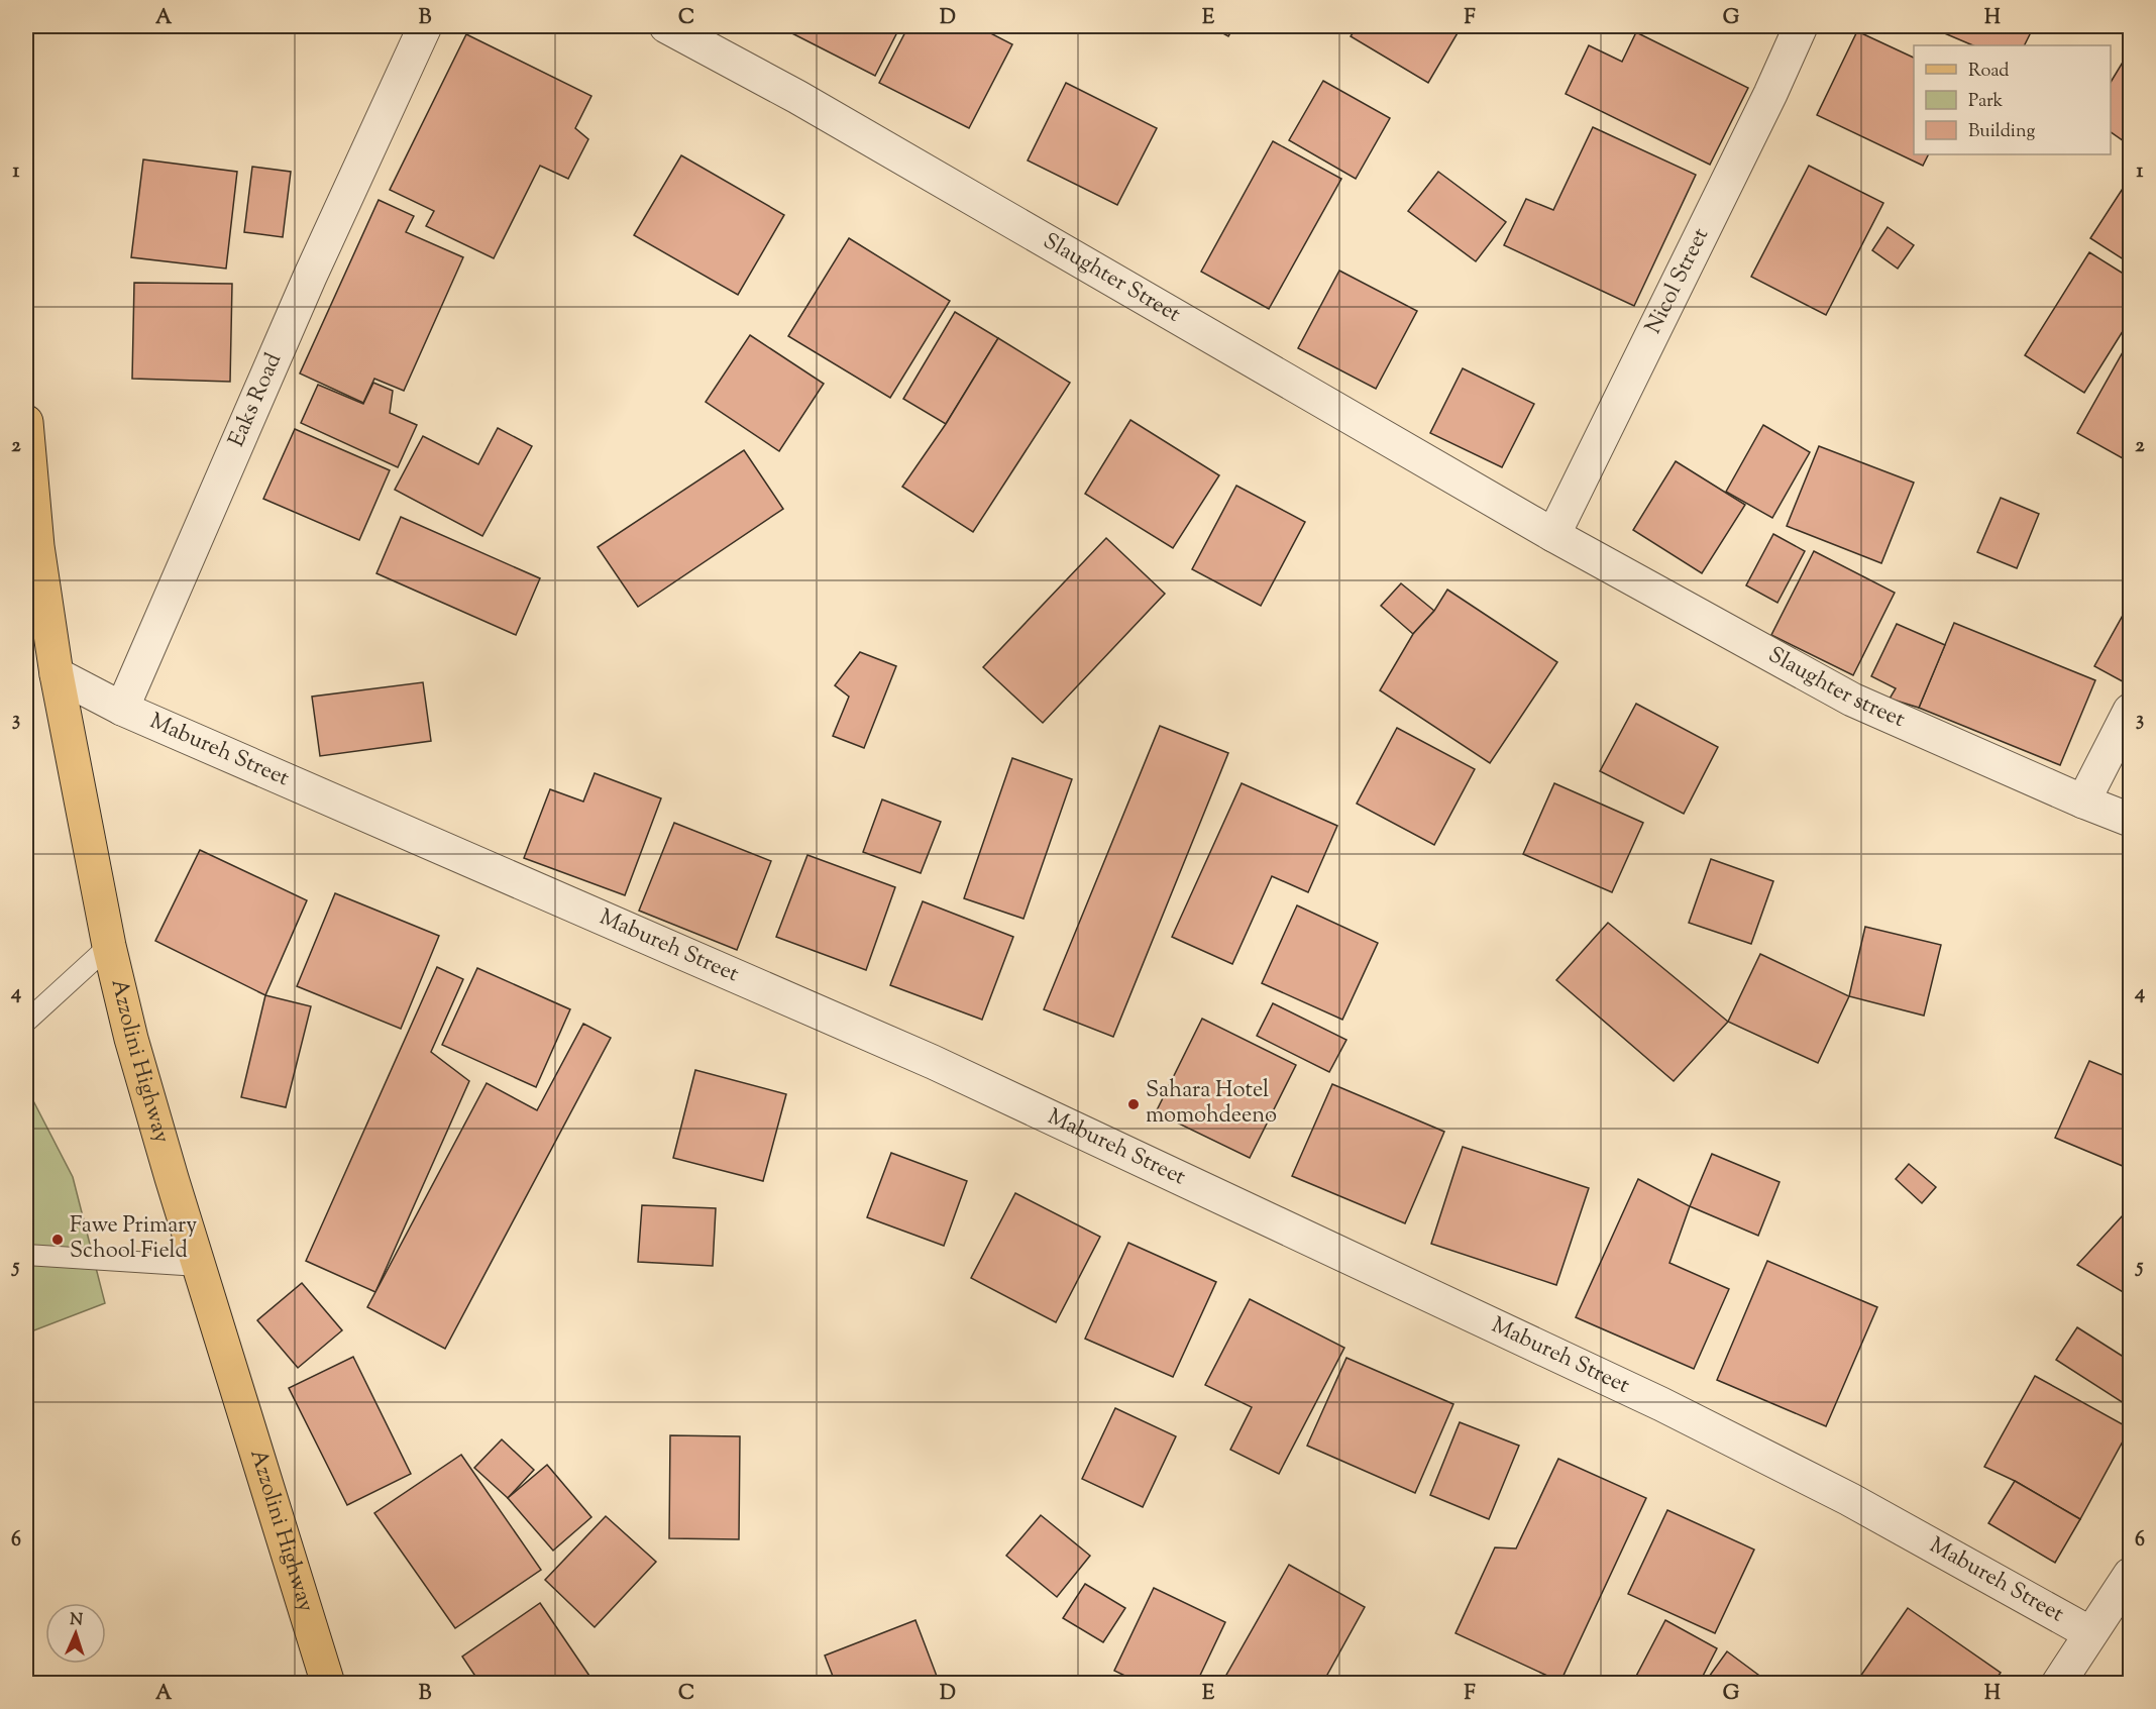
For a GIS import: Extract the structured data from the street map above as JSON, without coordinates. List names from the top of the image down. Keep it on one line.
{"streets":{"main road":["Azzolini Highway"],"street":["Slaughter Street","Nicol Street","Eaks Road","Slaughter street","Mabureh Street"]},"crossings":[["Slaughter Street","Nicol Street"],["Slaughter Street","Slaughter street"],["Nicol Street","Slaughter street"],["Eaks Road","Mabureh Street"]],"places":["Sahara Hotel momohdeeno","Fawe Primary School Field"],"legend":["Road","Park","Building"],"north":"top","grid":{"columns":["A","B","C","D","E","F","G","H"],"rows":["1","2","3","4","5","6"]}}
